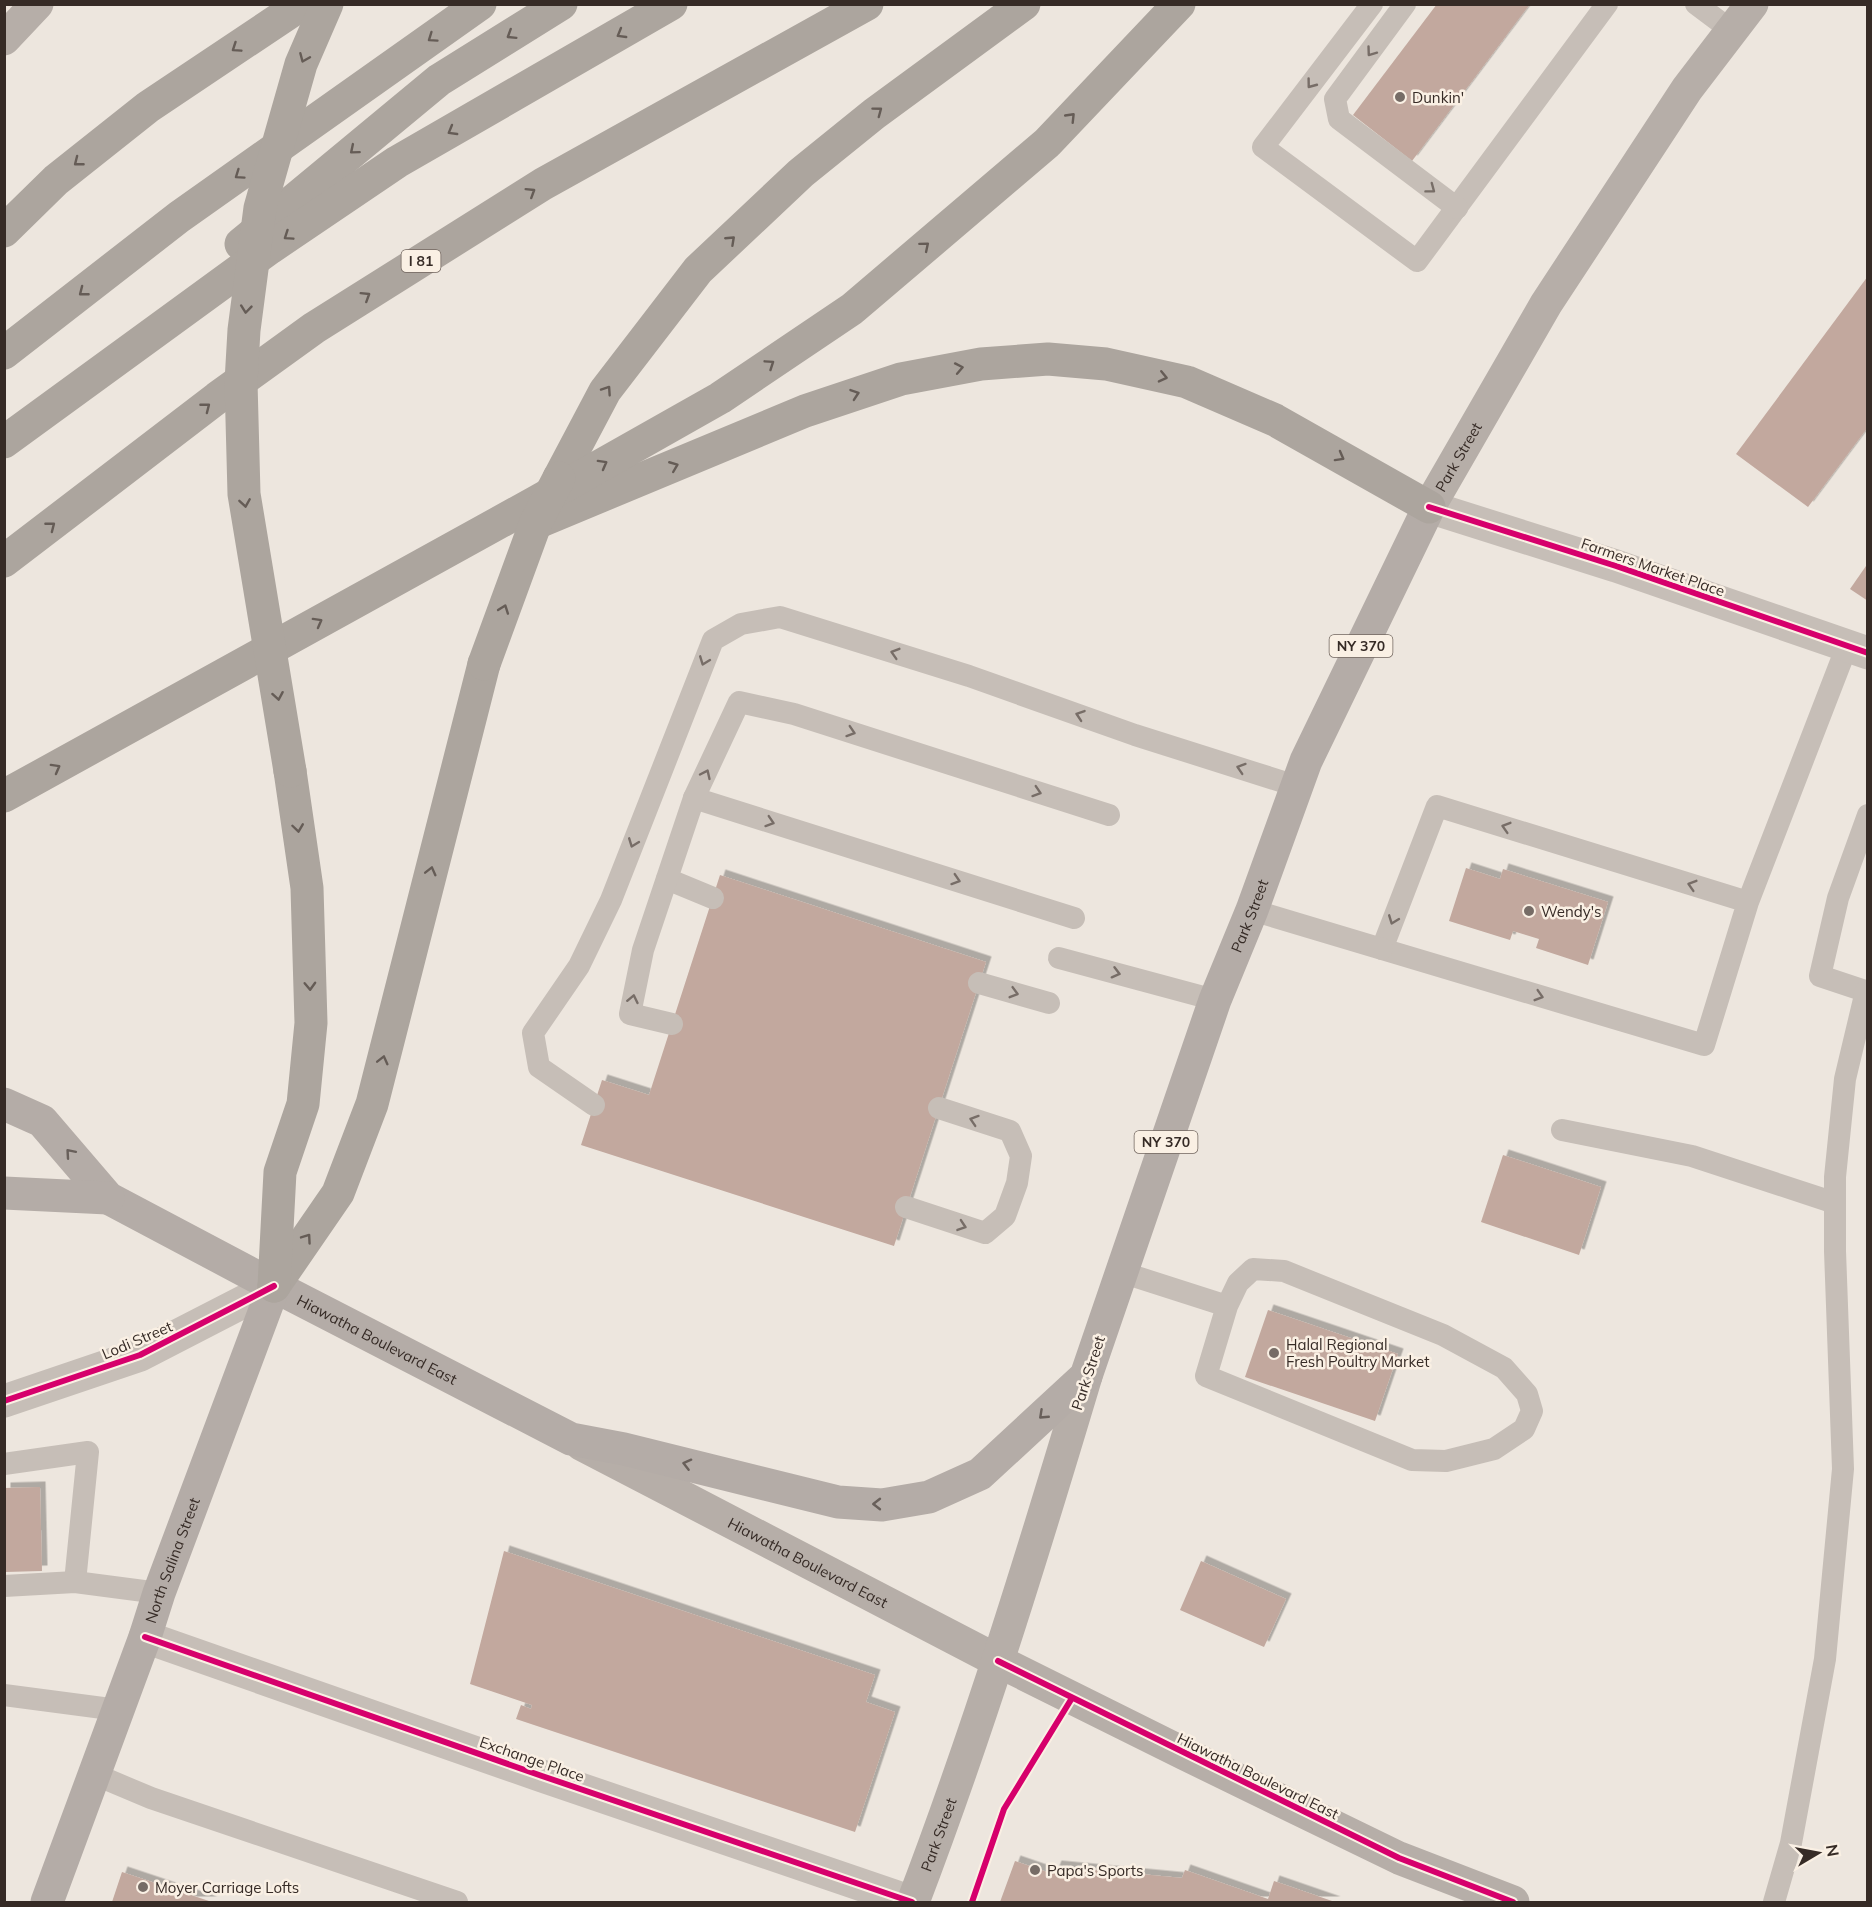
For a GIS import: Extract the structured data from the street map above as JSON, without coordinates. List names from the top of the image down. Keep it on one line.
{"streets":{"highway":["I 81"],"main road":["Park Street","NY 370","Hiawatha Boulevard East","North Salina Street"],"street":["Farmers Market Place","Lodi Street","Exchange Place"]},"crossings":[["Park Street","Farmers Market Place"],["Park Street","Hiawatha Boulevard East"],["Park Street","Exchange Place"],["Lodi Street","Hiawatha Boulevard East"],["Lodi Street","North Salina Street"],["Hiawatha Boulevard East","North Salina Street"],["North Salina Street","Exchange Place"]],"places":["Dunkin'","Wendy's","Halal Regional Fresh Poultry Market","Papa's Sports","Moyer Carriage Lofts"],"north":"right"}
